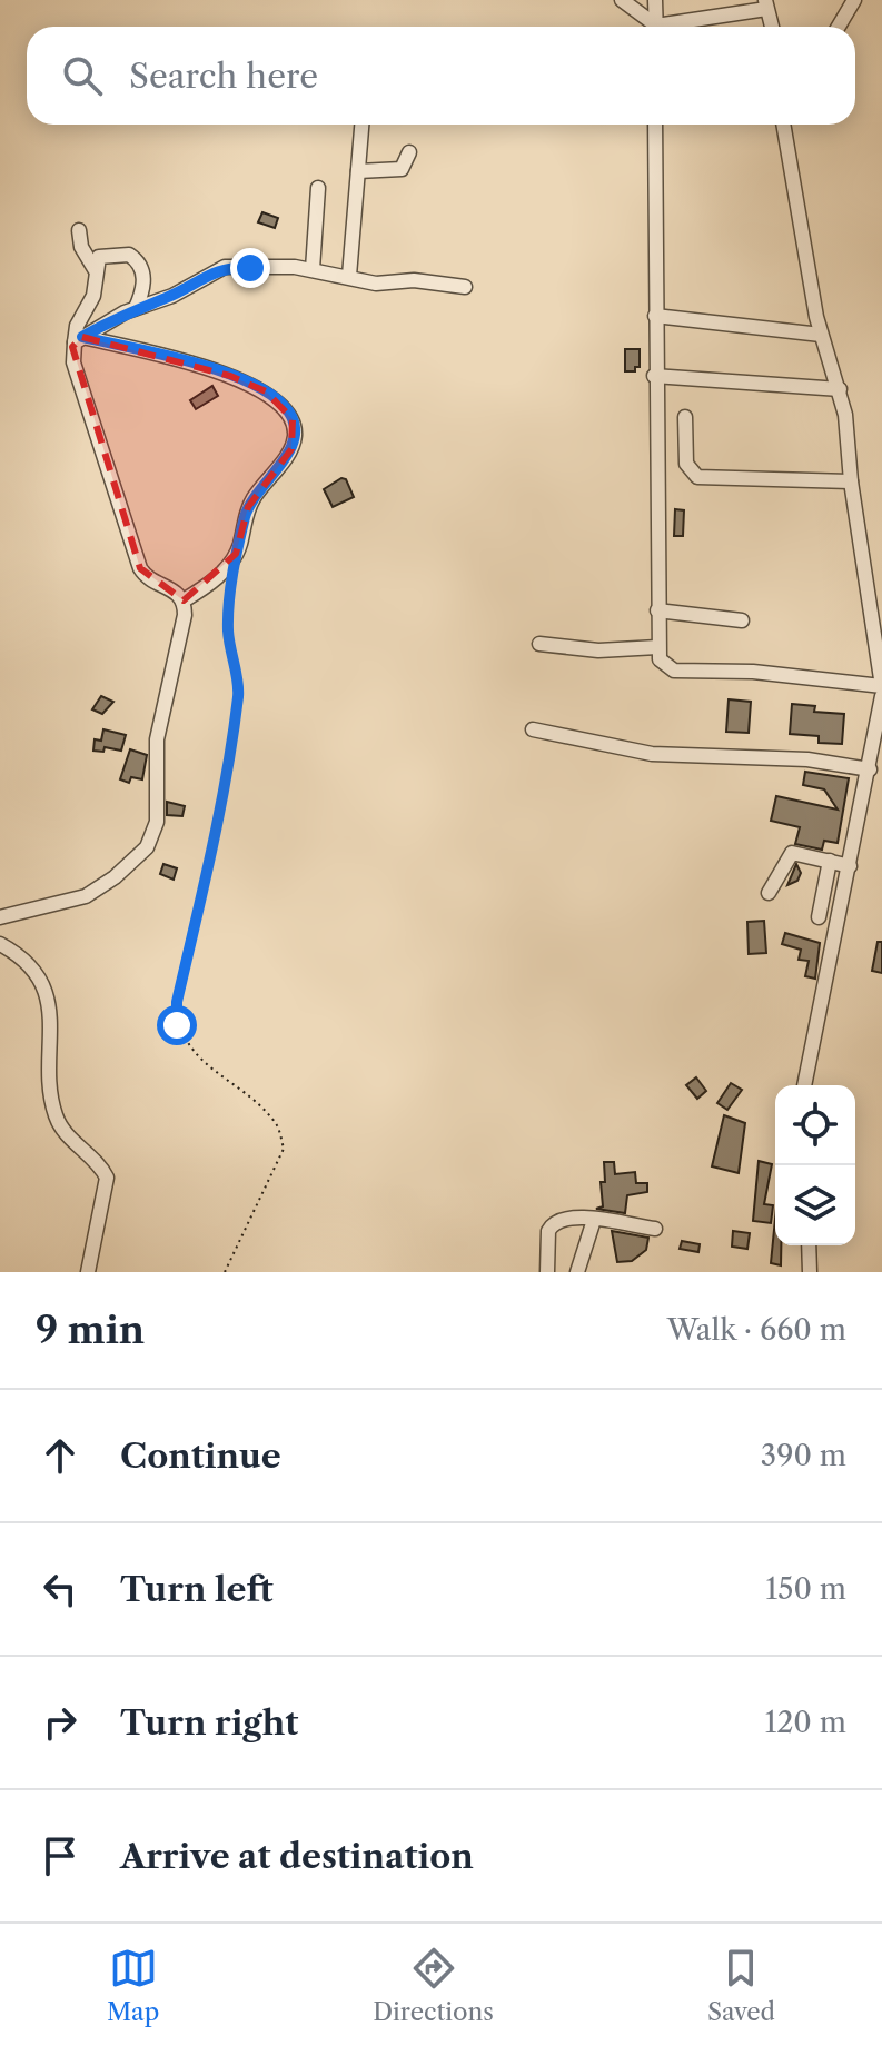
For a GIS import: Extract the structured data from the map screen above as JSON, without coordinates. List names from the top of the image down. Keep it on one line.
{"page":{"search":"Search here","heading":["9 min","Walk · 660 m"],"list":[["Continue","390 m"],["Turn left","150 m"],["Turn right","120 m"],"Arrive at destination"],"nav":["Map","Directions","Saved"]}}
